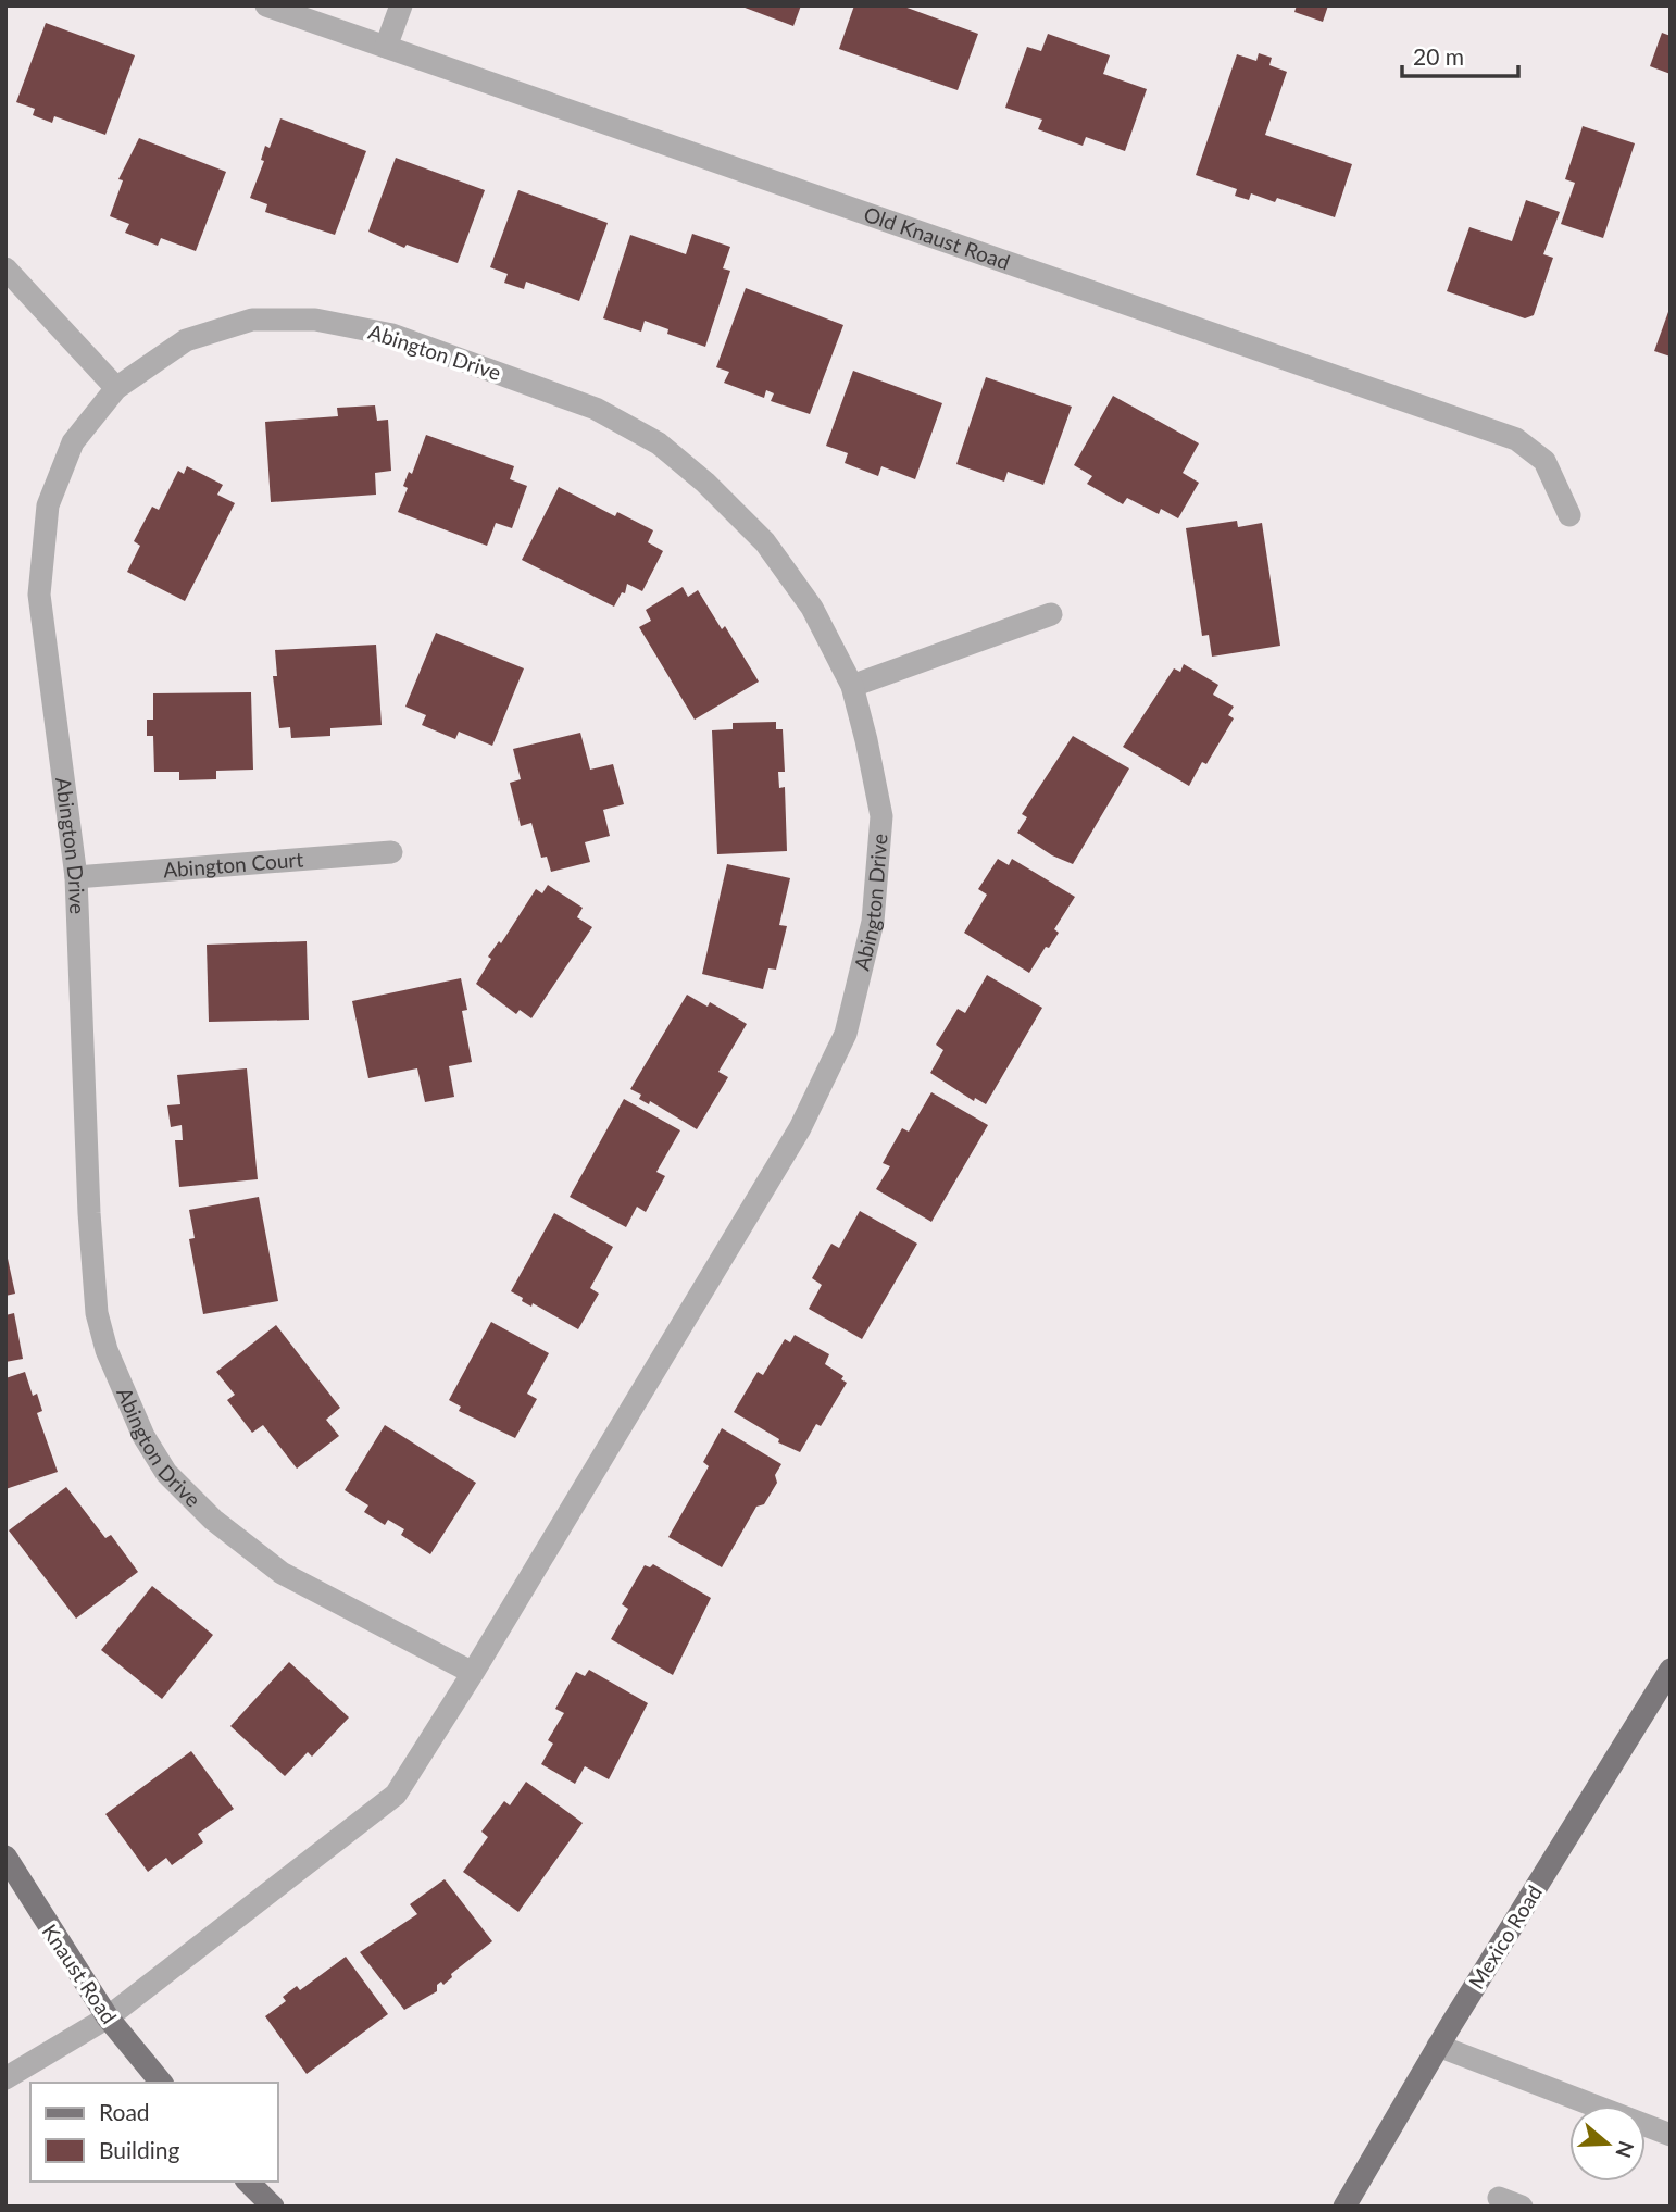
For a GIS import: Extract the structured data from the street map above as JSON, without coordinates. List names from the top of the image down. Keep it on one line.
{"streets":{"main road":["Mexico Road","Knaust Road"],"street":["Old Knaust Road","Abington Drive","Abington Court"]},"crossings":[["Abington Drive","Abington Court"],["Abington Drive","Knaust Road"]],"legend":["Road","Building"],"scale_bar":"20 m","north":"right"}
